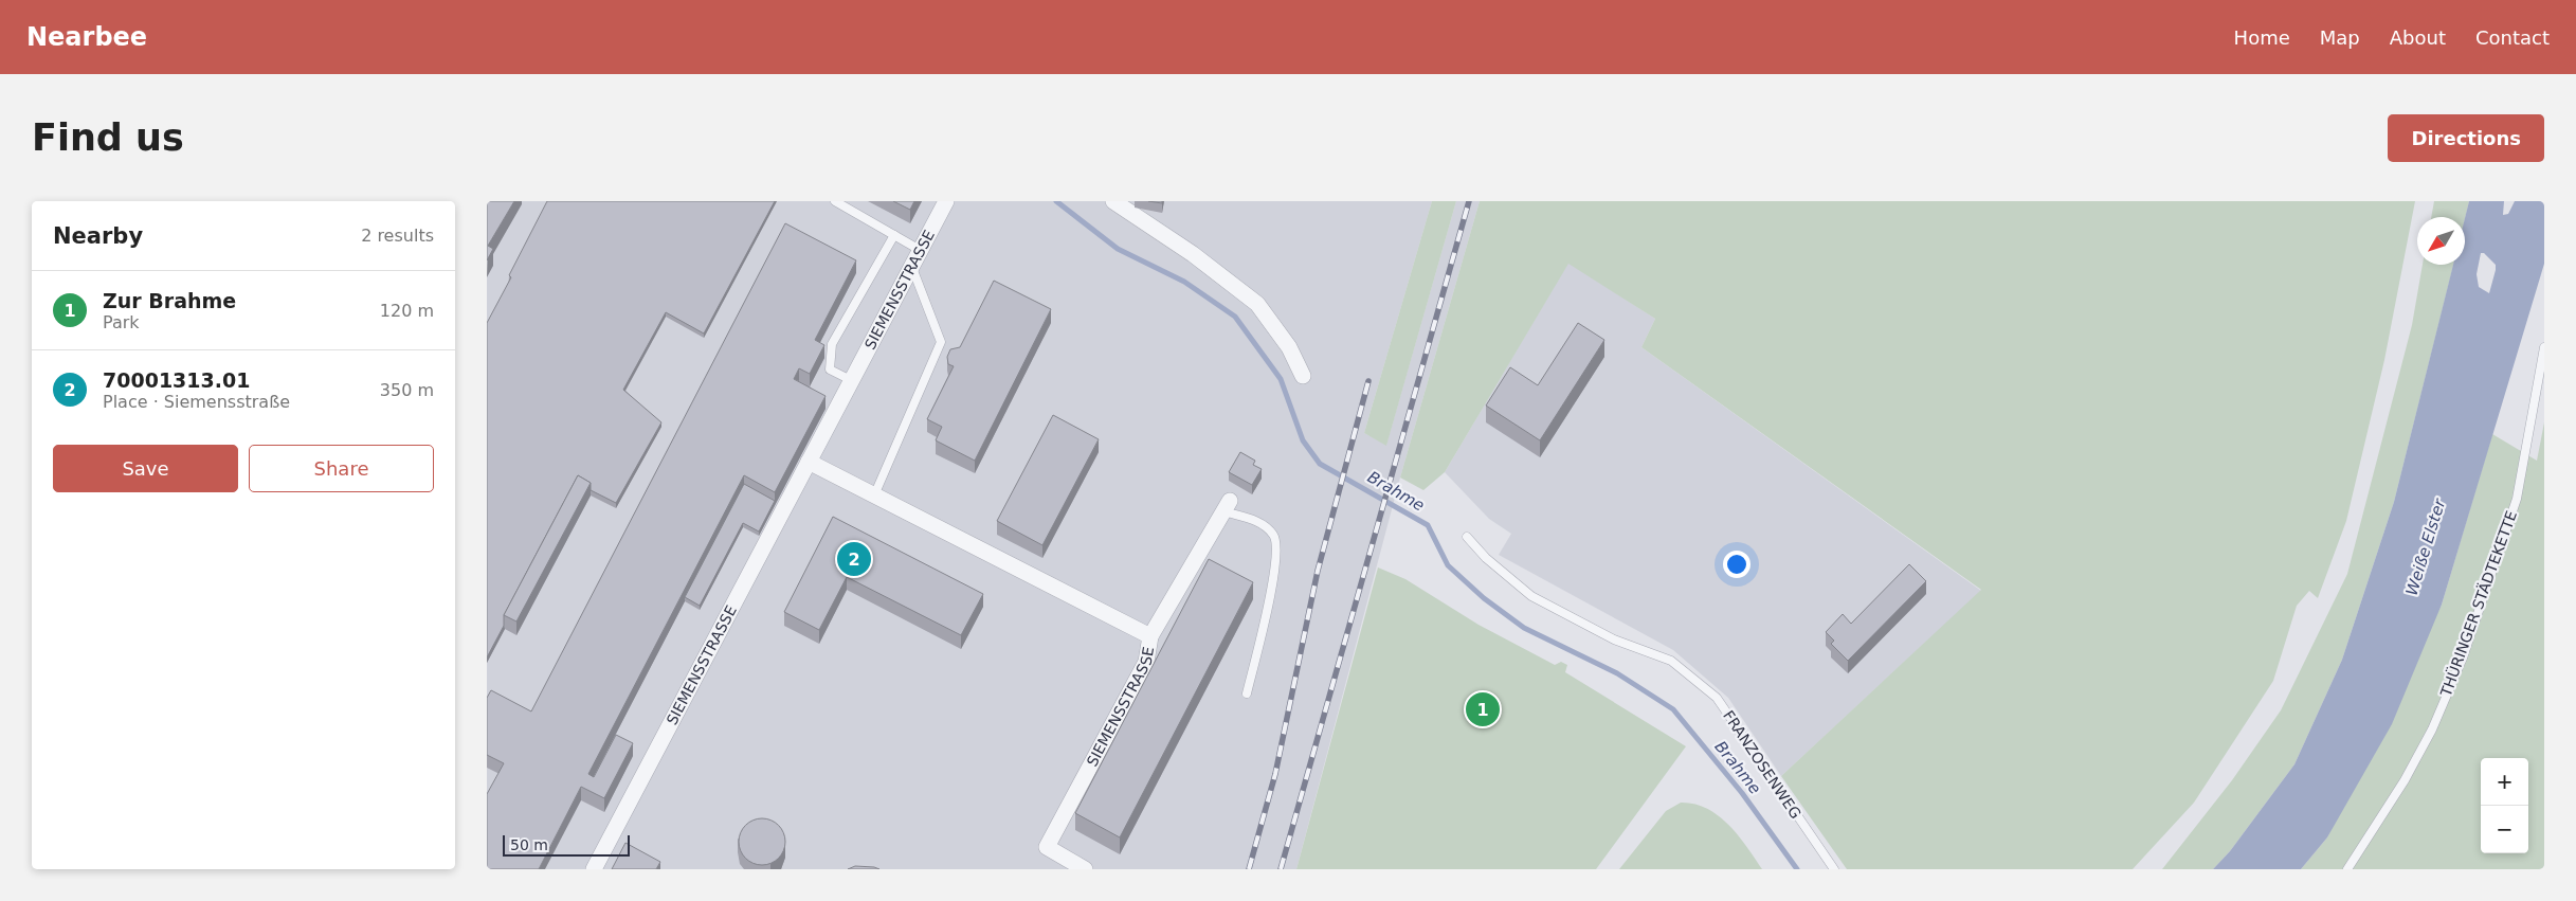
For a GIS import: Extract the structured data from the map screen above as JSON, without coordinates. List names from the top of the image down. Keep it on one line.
{"streets":{"street":["SIEMENSSTRASSE"],"lane":["THÜRINGER STÄDTEKETTE","FRANZOSENWEG"]},"water":["Brahme","Weiße Elster"],"scale_bar":"50 m","north":"bottom left","page":{"header":"Nearbee","nav":["Home","Map","About","Contact"],"buttons":["Directions",["Save","Share"]],"title":"Find us","heading":["Nearby","2 results"],"list":[{"mark":"1","name":"Zur Brahme","note":"Park","value":"120 m"},{"mark":"2","name":"70001313.01","note":"Place · Siemensstraße","value":"350 m"}],"pins":["2","1"],"map_buttons":["+","−"],"scale":"50 m"}}
